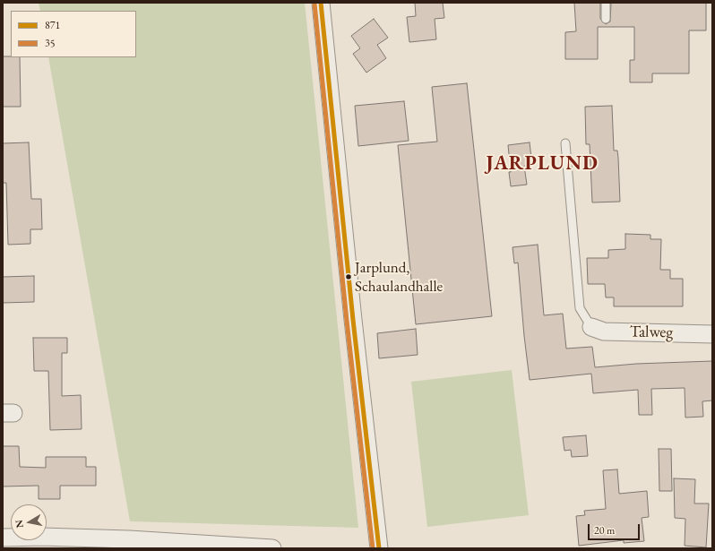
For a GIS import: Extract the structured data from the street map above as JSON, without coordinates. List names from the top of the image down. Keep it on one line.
{"streets":{"street":["Talweg"]},"districts":["JARPLUND"],"places":["Jarplund, Schaulandhalle"],"lines":["transit line 871","transit line 35"],"legend":["871","35"],"scale_bar":"20 m","north":"left"}
